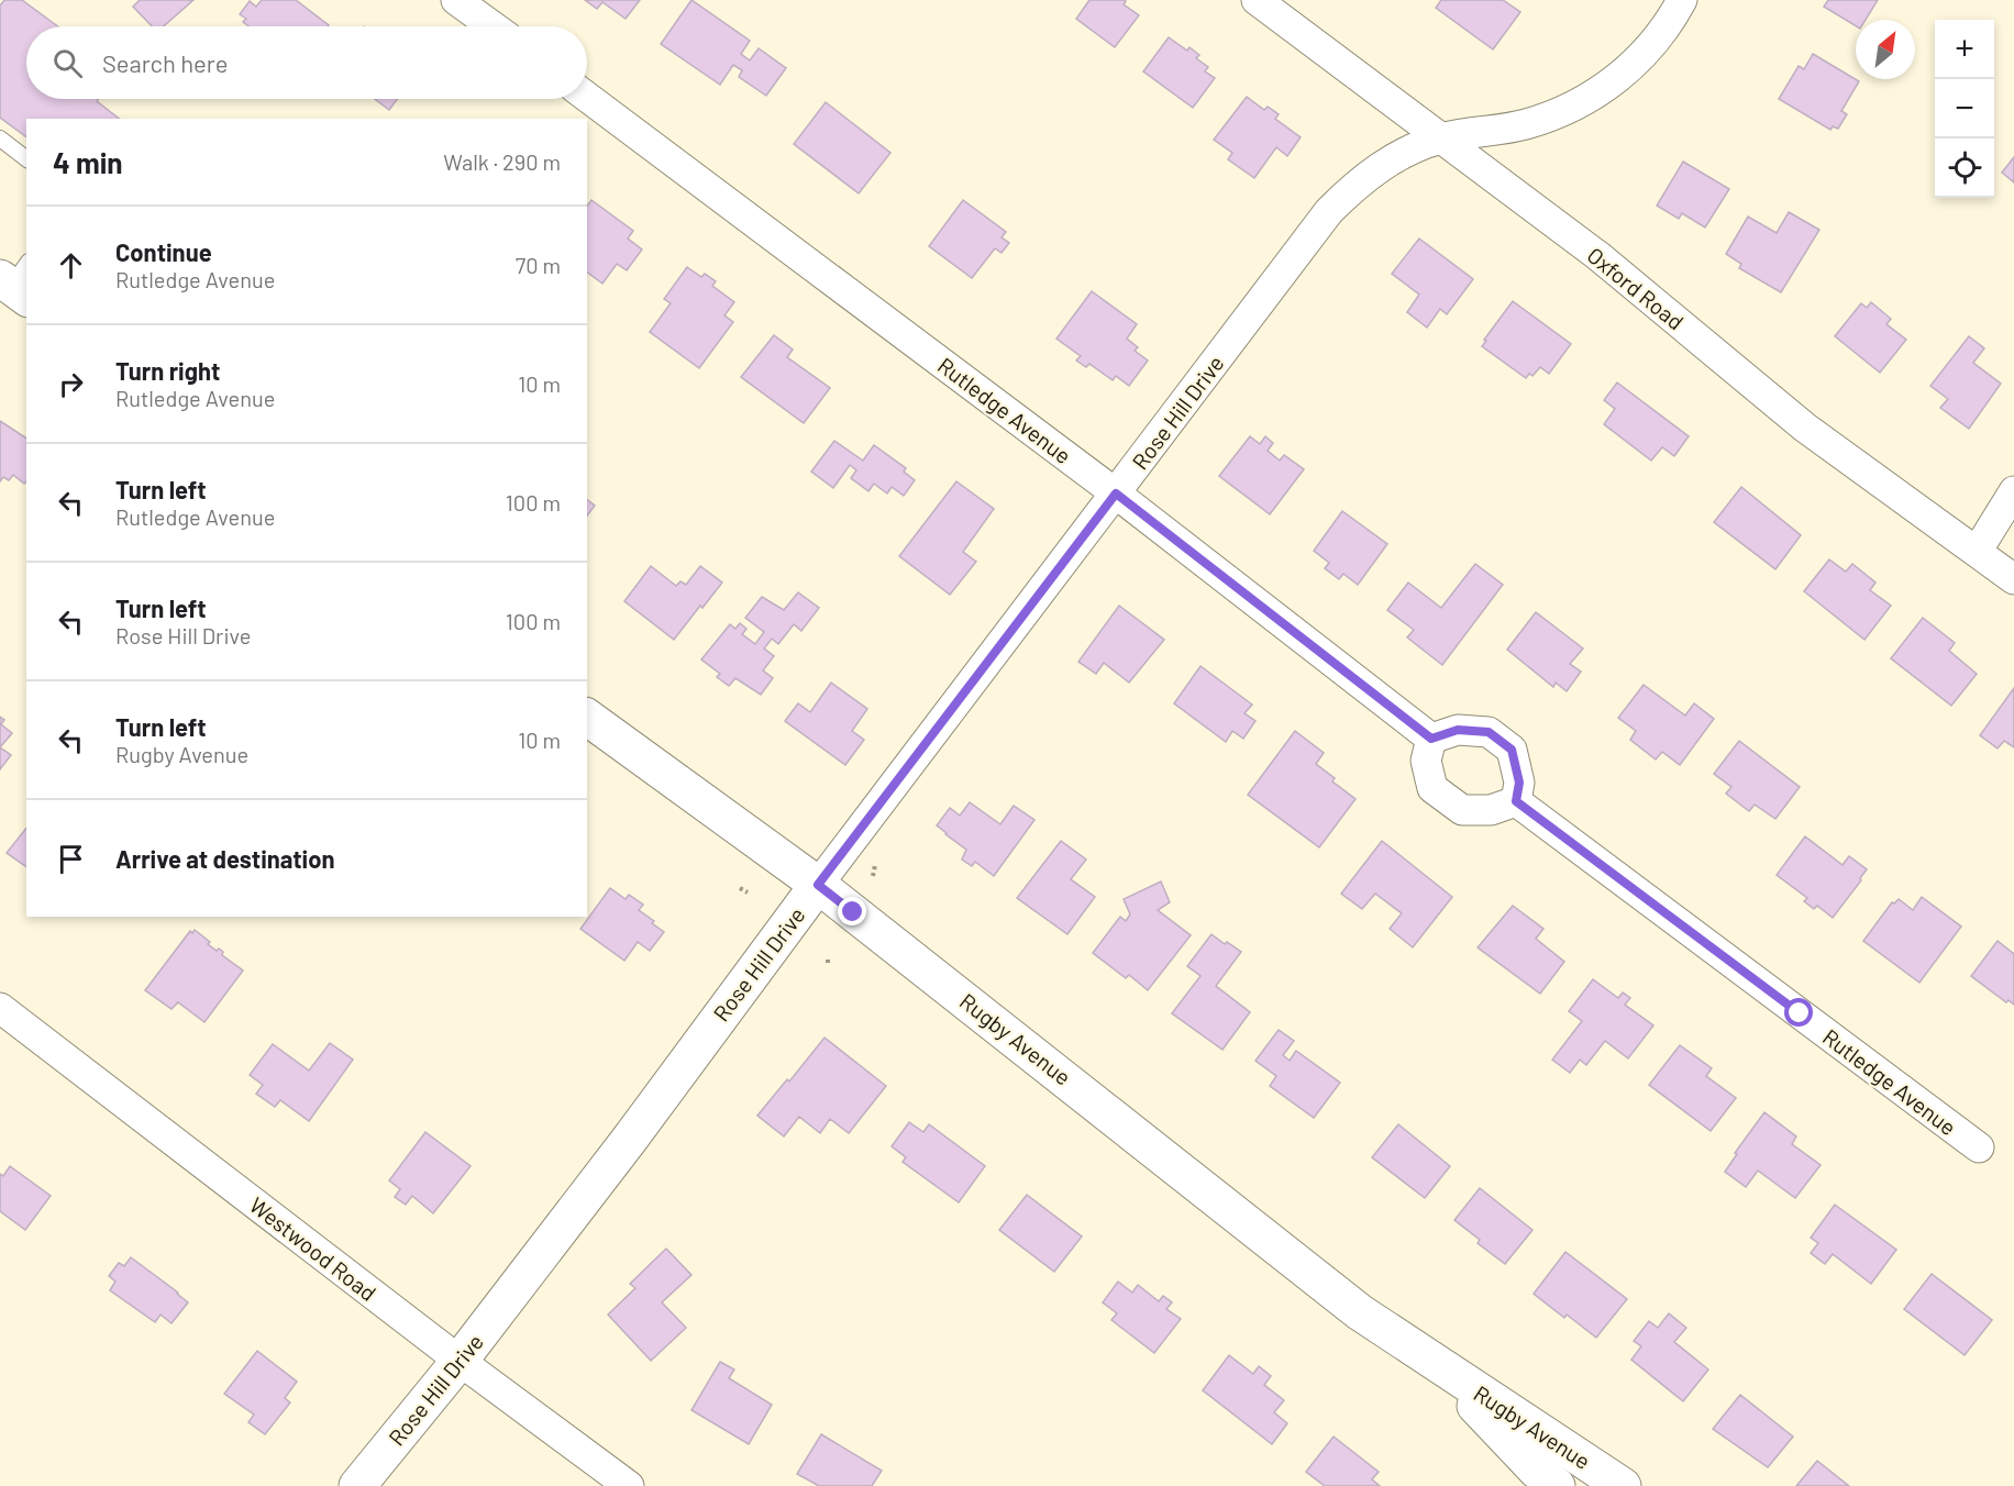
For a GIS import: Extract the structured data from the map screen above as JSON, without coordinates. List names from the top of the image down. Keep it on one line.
{"streets":{"street":["Oxford Road","Rutledge Avenue","Rose Hill Drive","Rugby Avenue","Westwood Road"]},"crossings":[["Oxford Road","Rose Hill Drive"],["Rutledge Avenue","Rose Hill Drive"],["Rose Hill Drive","Rugby Avenue"],["Rose Hill Drive","Westwood Road"]],"north":"top right","page":{"map_buttons":["+","−"],"search":"Search here","heading":["4 min","Walk · 290 m"],"list":[["Continue","Rutledge Avenue","70 m"],["Turn right","Rutledge Avenue","10 m"],["Turn left","Rutledge Avenue","100 m"],["Turn left","Rose Hill Drive","100 m"],["Turn left","Rugby Avenue","10 m"],"Arrive at destination"]}}
